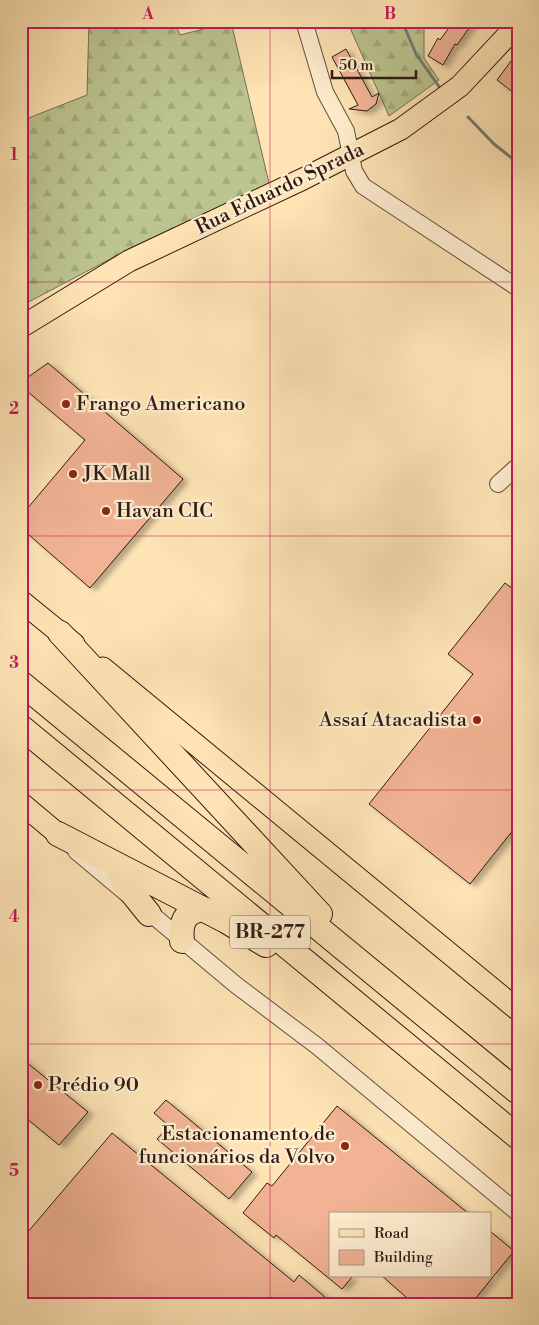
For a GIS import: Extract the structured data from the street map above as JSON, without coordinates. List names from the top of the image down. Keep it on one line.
{"streets":{"highway":["BR-277"],"main road":["Rua Eduardo Sprada"]},"places":["Frango Americano","JK Mall","Havan CIC","Assaí Atacadista","Prédio 90","Estacionamento de funcionários da Volvo"],"legend":["Road","Building"],"scale_bar":"50 m","grid":{"columns":["A","B"],"rows":["1","2","3","4","5"]}}
